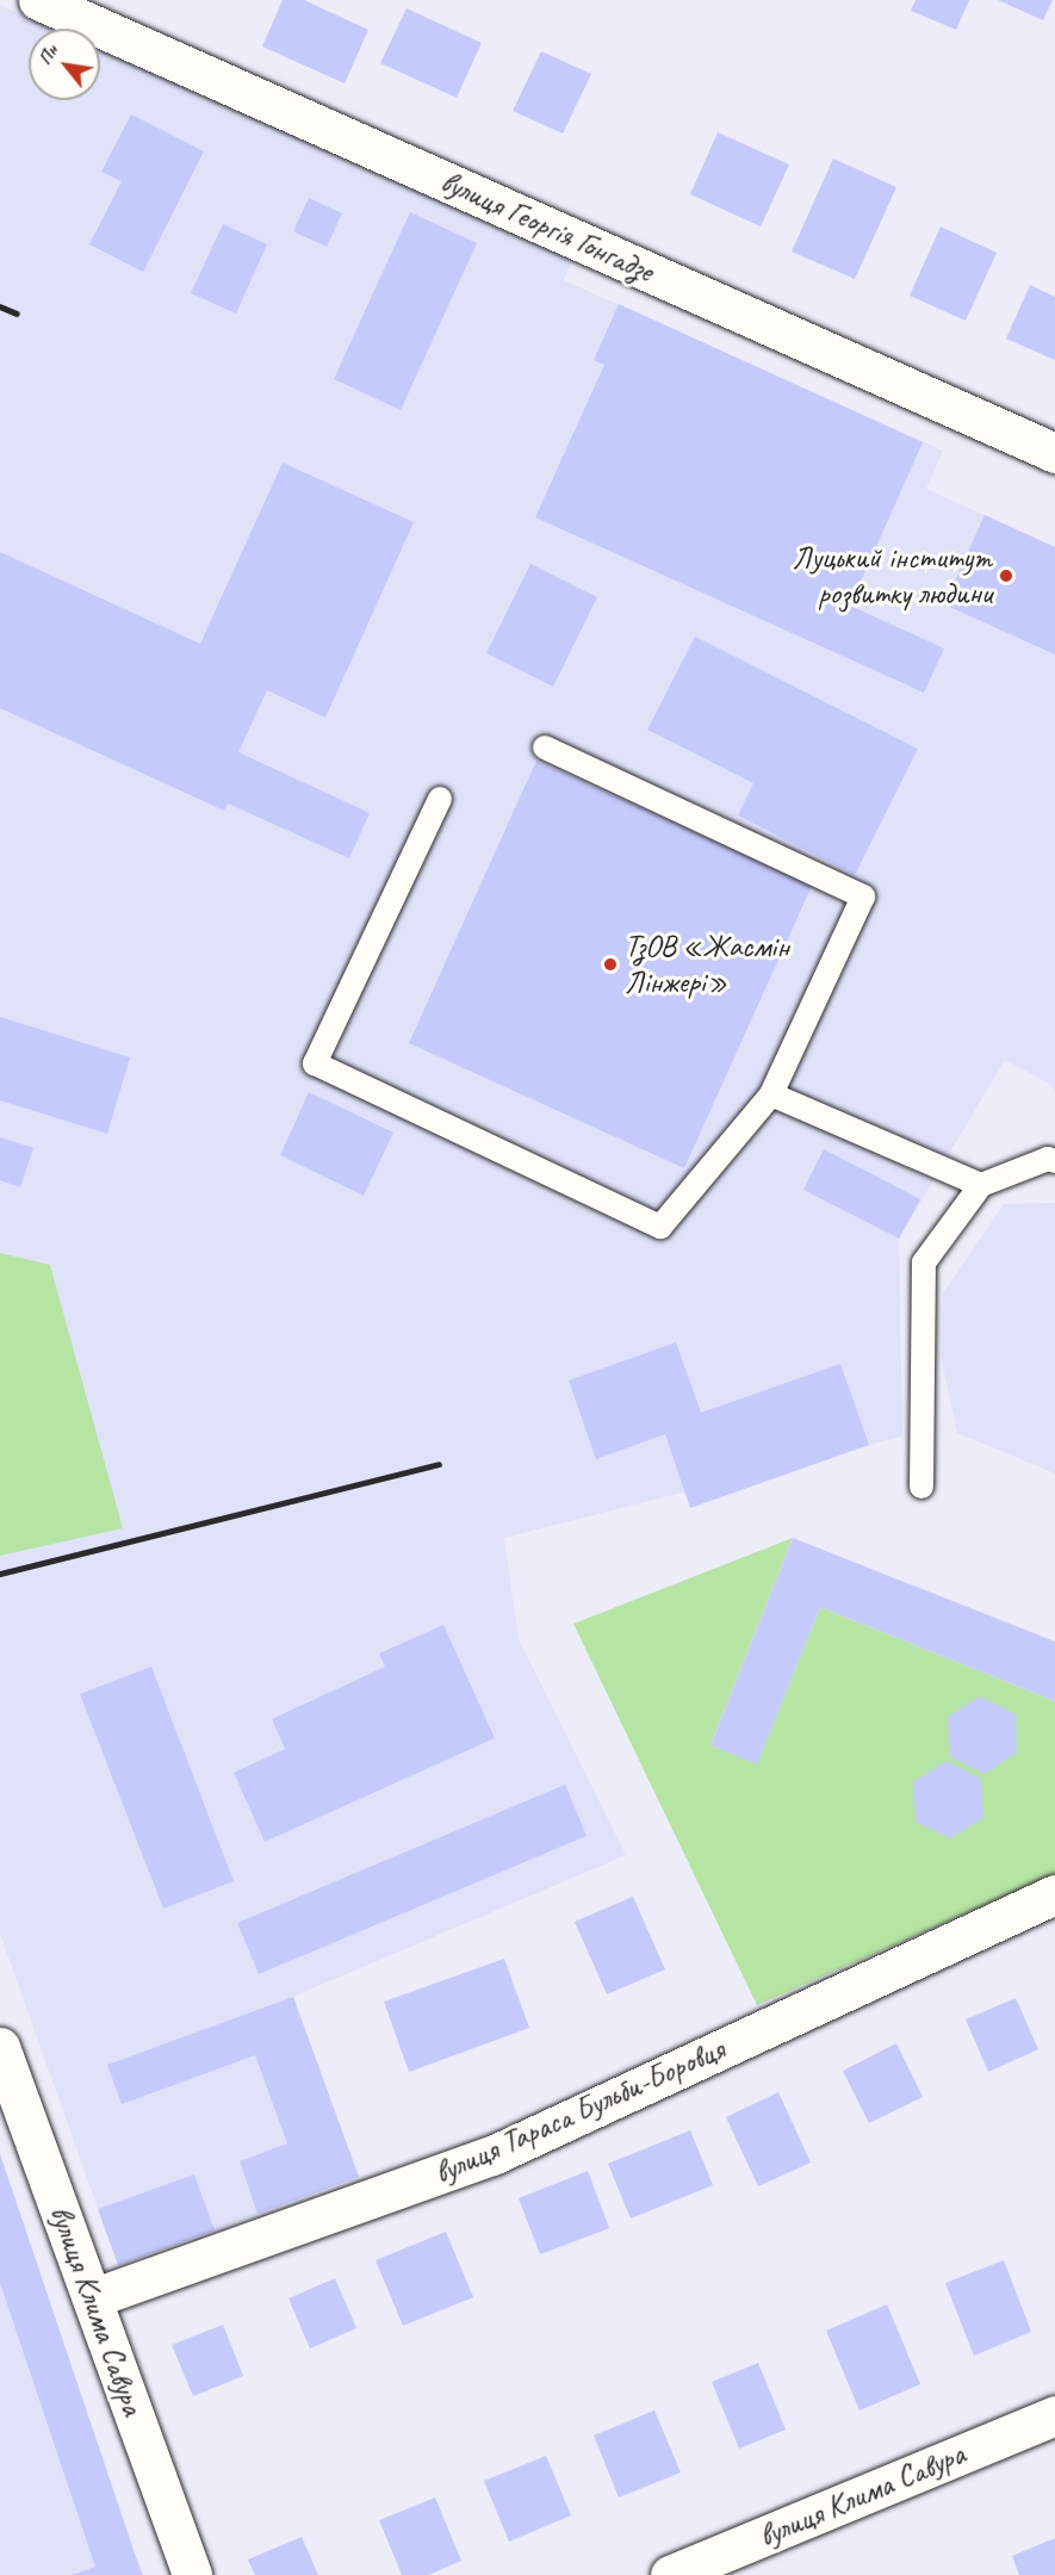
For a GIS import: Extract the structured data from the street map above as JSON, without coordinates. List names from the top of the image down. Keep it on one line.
{"streets":{"street":["вулиця Георгія Гонгадзе","вулиця Тараса Бульби-Боровця","вулиця Клима Савура"]},"crossings":[["вулиця Тараса Бульби-Боровця","вулиця Клима Савура"]],"places":["Луцький інститут розвитку людини","ТзОВ «Жасмін Лінжері»"],"north":"top left"}
